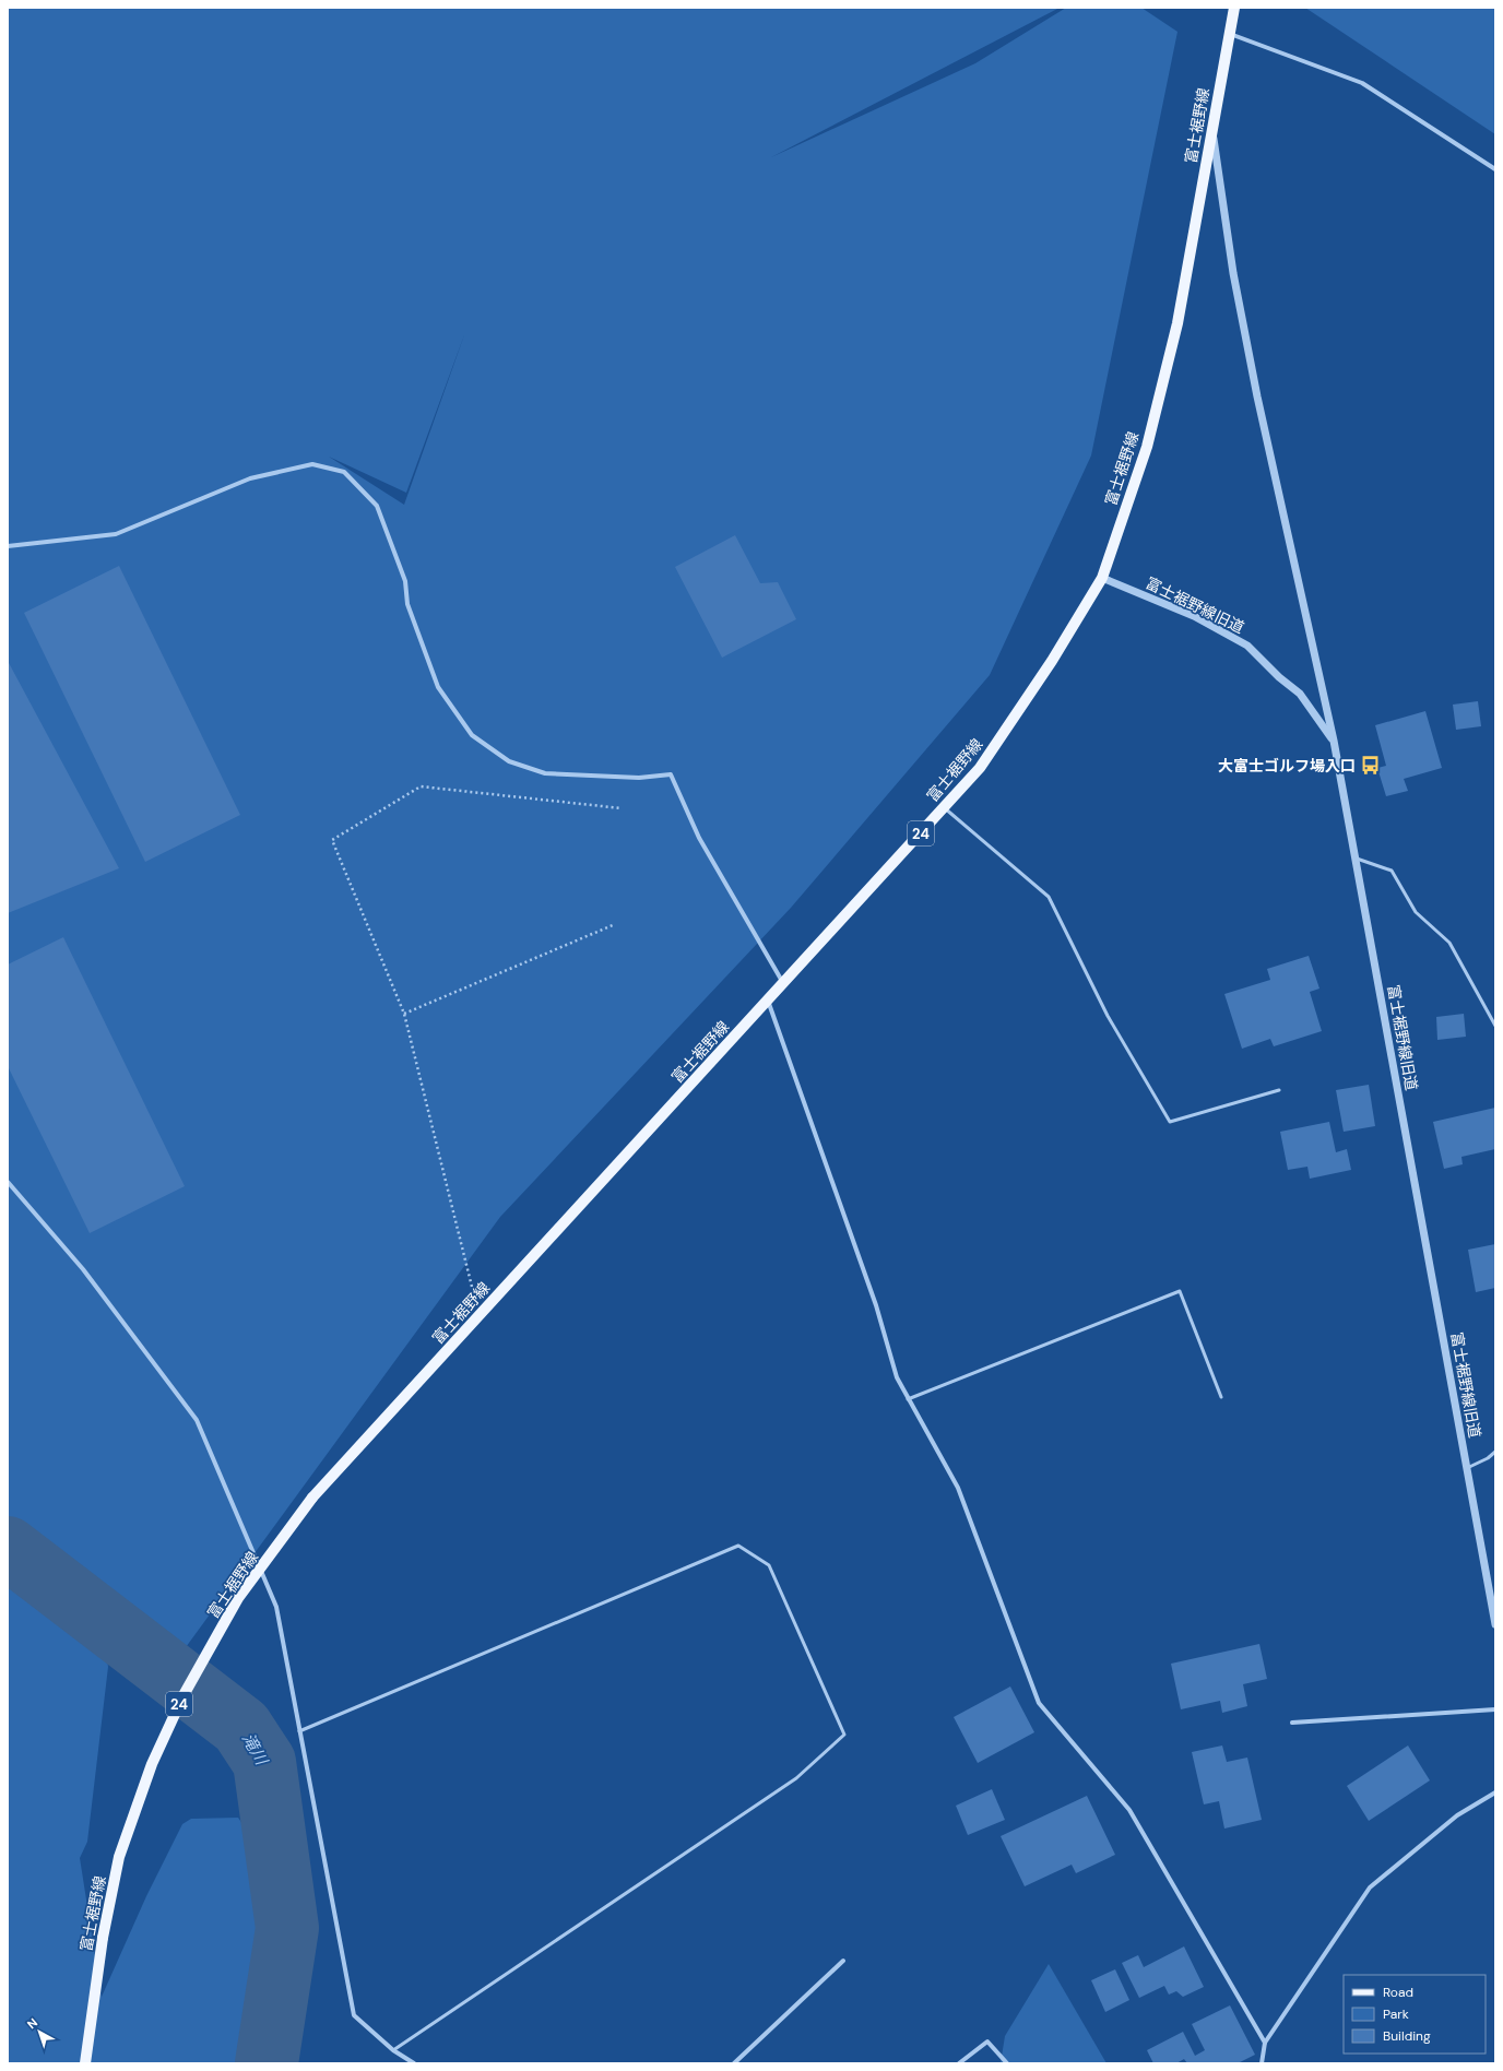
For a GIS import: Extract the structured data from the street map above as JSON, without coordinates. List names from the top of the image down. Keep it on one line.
{"streets":{"main road":["富士裾野線","24"],"street":["富士裾野線旧道"]},"crossings":[["富士裾野線","富士裾野線旧道"]],"water":["滝川"],"places":{"bus stop":["大富士ゴルフ場入口"]},"legend":["Road","Park","Building"],"north":"top left"}
